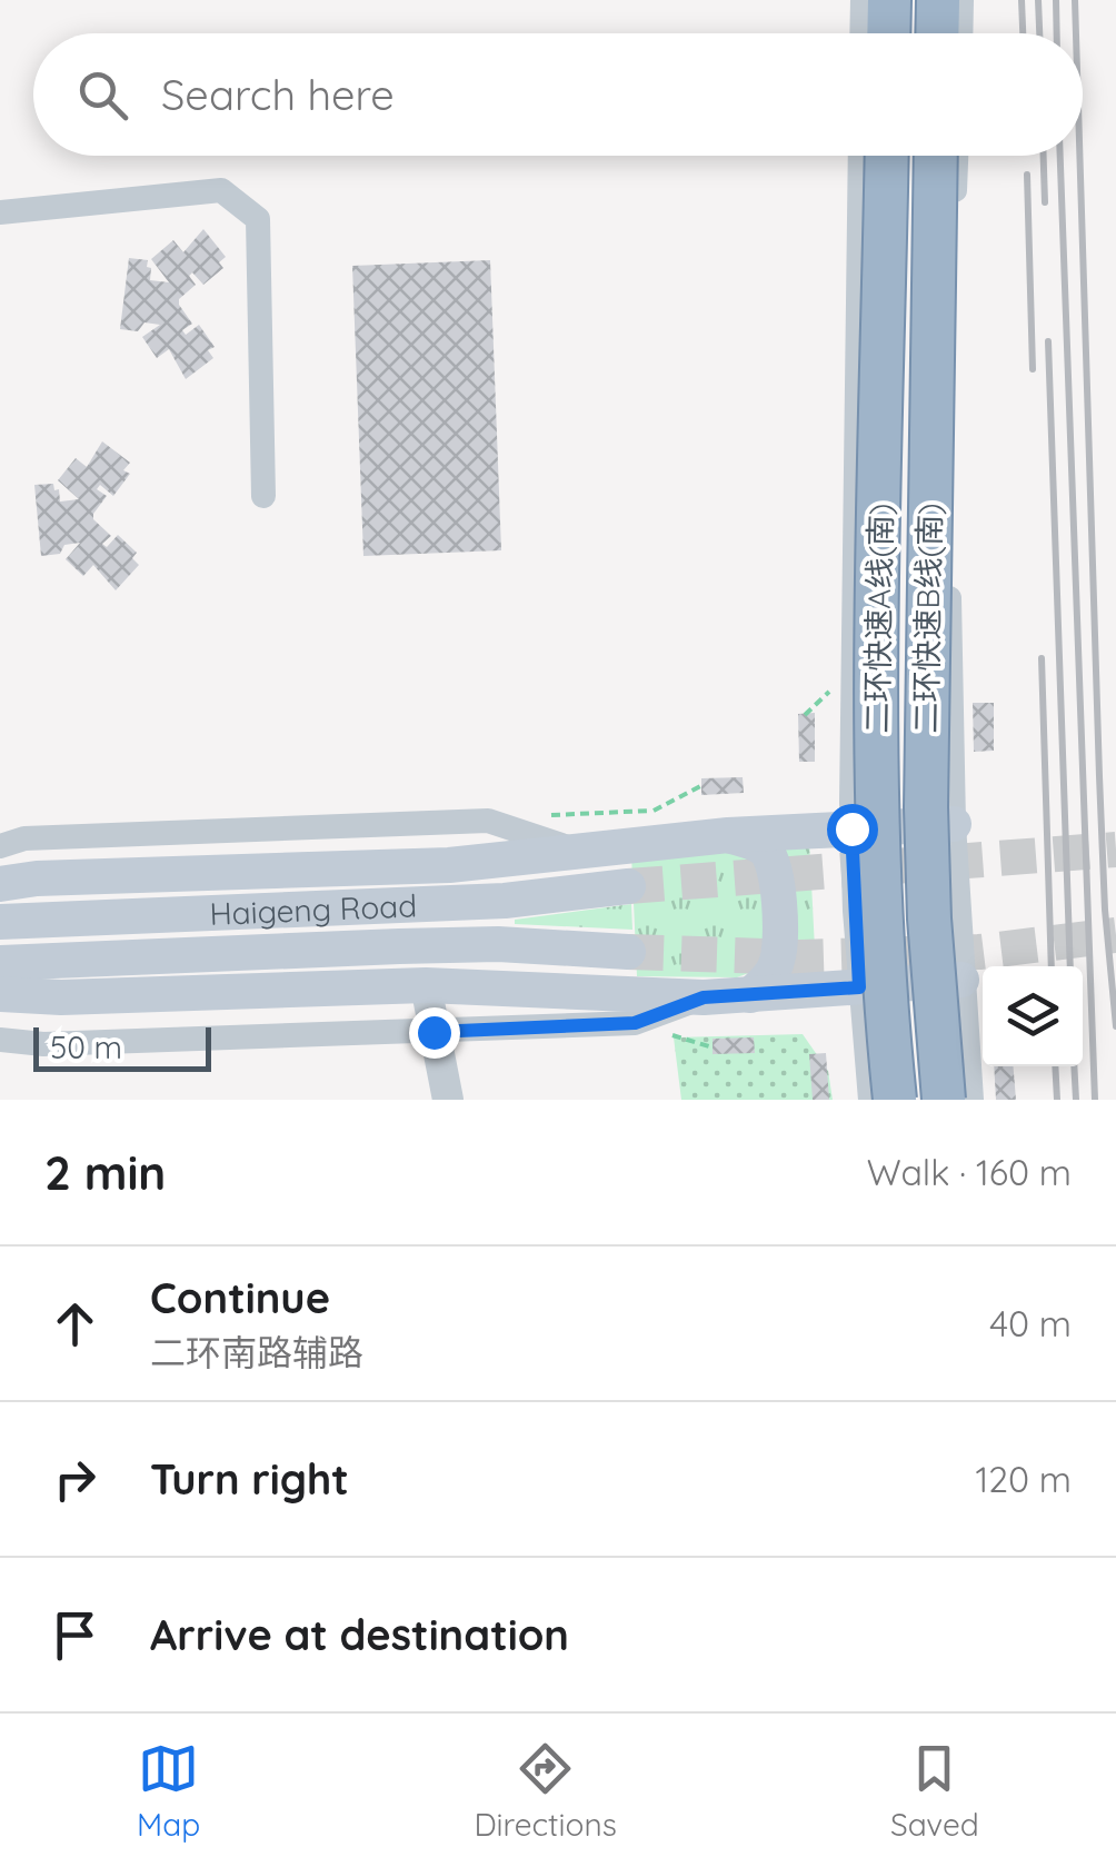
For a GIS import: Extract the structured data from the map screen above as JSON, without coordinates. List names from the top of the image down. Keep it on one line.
{"streets":{"highway":["二环快速A线(南)","二环快速B线(南)"],"main road":["Haigeng Road"]},"scale_bar":"50 m","page":{"search":"Search here","scale":"50 m","heading":["2 min","Walk · 160 m"],"list":[["Continue","二环南路辅路","40 m"],["Turn right","120 m"],"Arrive at destination"],"nav":["Map","Directions","Saved"]}}
